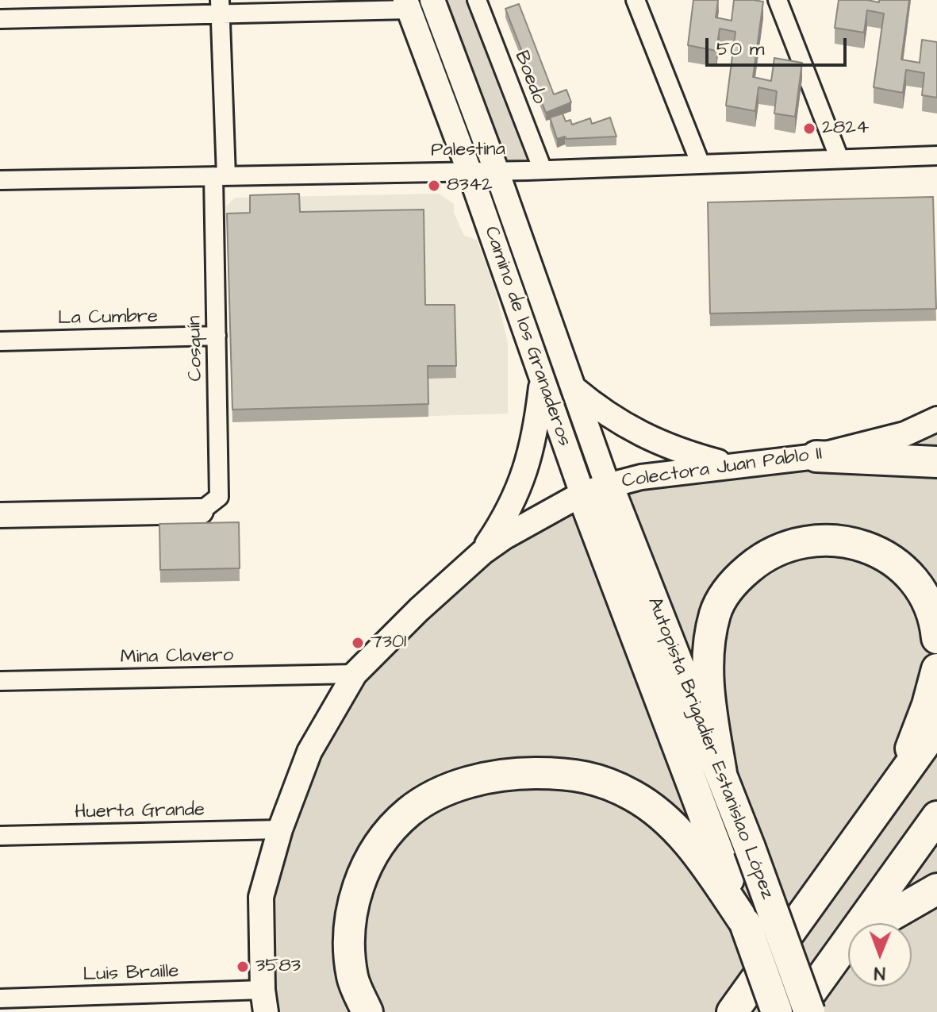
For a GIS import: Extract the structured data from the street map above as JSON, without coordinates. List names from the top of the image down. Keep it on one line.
{"streets":{"highway":["Autopista Brigadier Estanislao López"],"main road":["Camino de los Granaderos","Colectora Juan Pablo II"],"street":["Boedo","Palestina","La Cumbre","Cosquín","Mina Clavero","Huerta Grande","Luis Braille"]},"crossings":[["Boedo","Palestina"],["Palestina","Camino de los Granaderos"],["Palestina","Cosquín"],["La Cumbre","Cosquín"],["Camino de los Granaderos","Colectora Juan Pablo II"],["Camino de los Granaderos","Autopista Brigadier Estanislao López"],["Colectora Juan Pablo II","Mina Clavero"],["Colectora Juan Pablo II","Autopista Brigadier Estanislao López"],["Colectora Juan Pablo II","Huerta Grande"],["Colectora Juan Pablo II","Luis Braille"]],"places":["2824","8342","7301","3583"],"scale_bar":"50 m","north":"bottom"}
